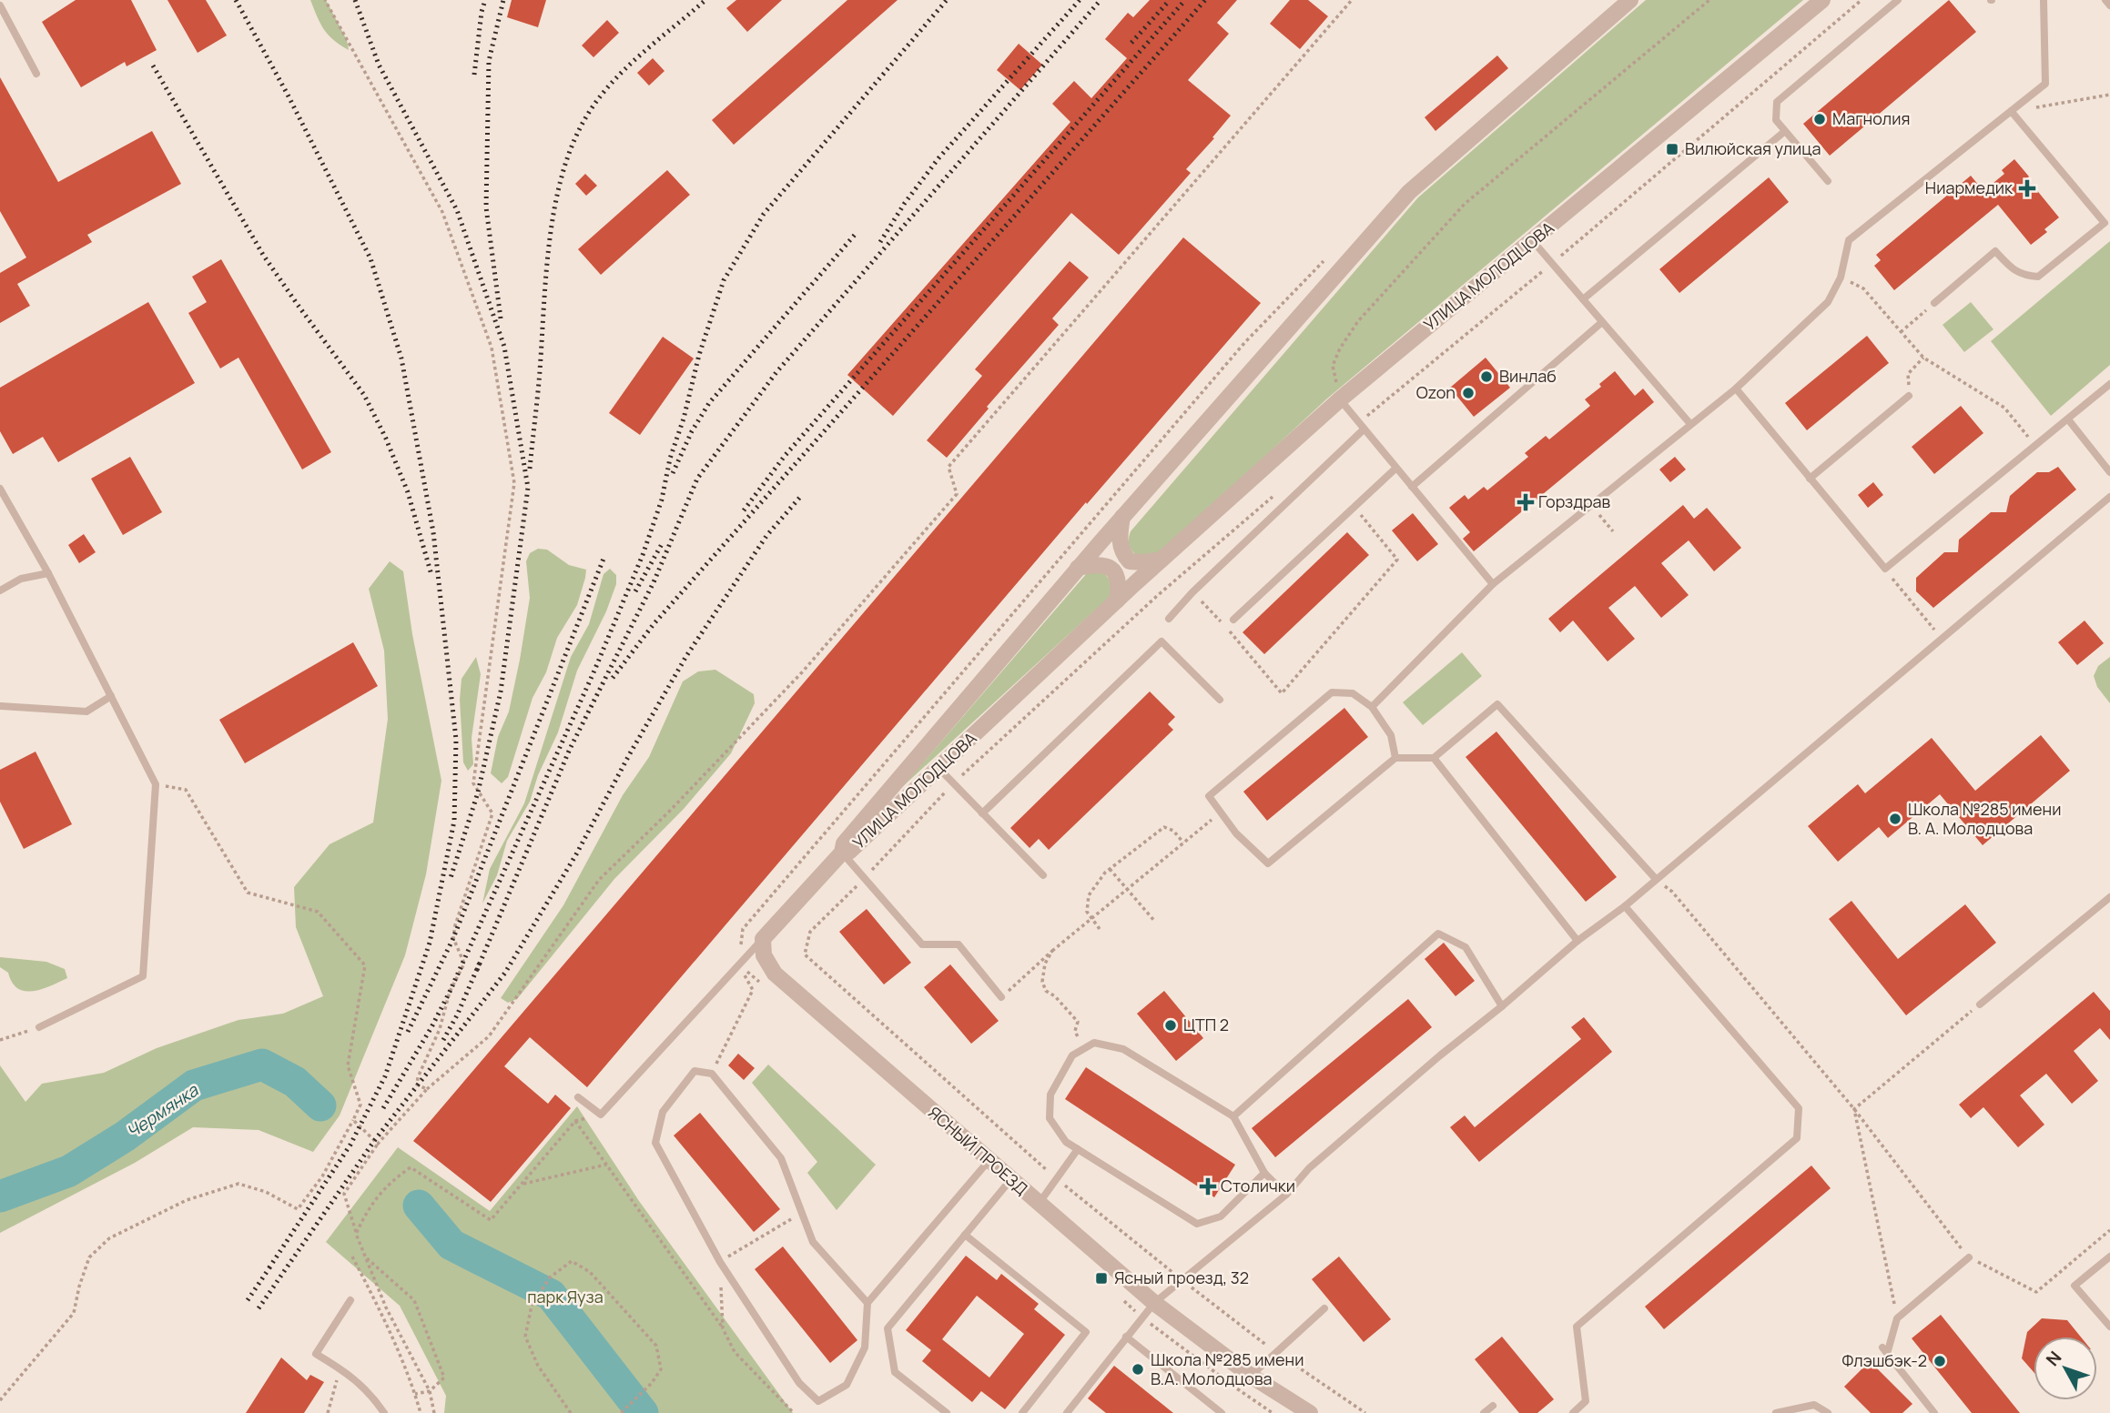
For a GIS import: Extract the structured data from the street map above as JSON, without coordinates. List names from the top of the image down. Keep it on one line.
{"streets":{"street":["УЛИЦА МОЛОДЦОВА","ЯСНЫЙ ПРОЕЗД"]},"water":["Чермянка"],"parks":["парк Яуза"],"places":{"other":["Магнолия","Винлаб","Ozon","Школа №285 имени В. А. Молодцова","ЦТП 2","Флэшбэк-2","Школа №285 имени В.А. Молодцова"],"transit":["Вилюйская улица","Ясный проезд, 32"],"health":["Ниармедик","Горздрав","Столички"]},"north":"top left"}
